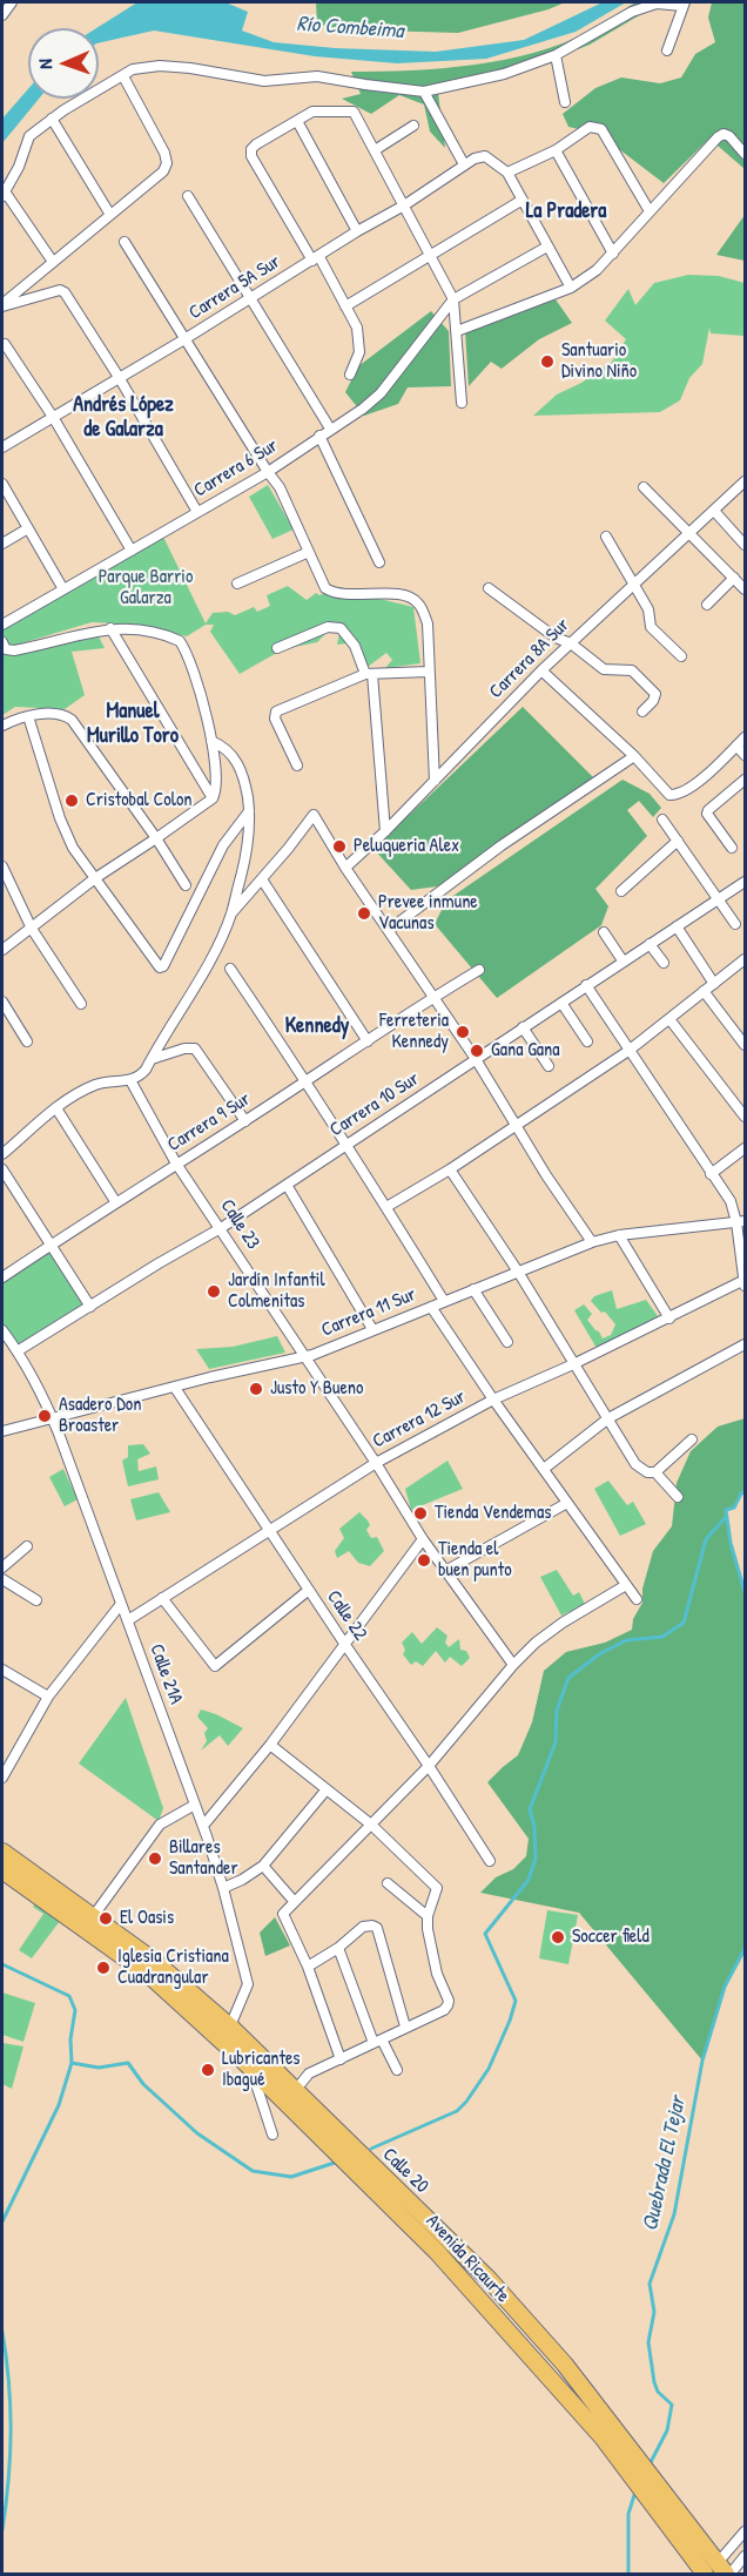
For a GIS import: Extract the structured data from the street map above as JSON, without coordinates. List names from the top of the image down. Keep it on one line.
{"streets":{"main road":["Calle 20","Avenida Ricaurte"],"street":["Carrera 5A Sur","Carrera 6 Sur","Carrera 8A Sur","Carrera 10 Sur","Carrera 9 Sur","Calle 23","Carrera 11 Sur","Carrera 12 Sur","Calle 22","Calle 21A"]},"crossings":[["Carrera 10 Sur","Calle 23"],["Carrera 10 Sur","Calle 21A"],["Carrera 9 Sur","Calle 23"],["Calle 23","Carrera 11 Sur"],["Calle 23","Carrera 12 Sur"],["Carrera 11 Sur","Calle 22"],["Carrera 11 Sur","Calle 21A"],["Carrera 12 Sur","Calle 22"],["Carrera 12 Sur","Calle 21A"],["Calle 22","Calle 21A"],["Calle 21A","Calle 20"],["Calle 21A","Avenida Ricaurte"],["Calle 20","Avenida Ricaurte"]],"districts":["La Pradera","Andrés López de Galarza","Manuel Murillo Toro","Kennedy"],"water":["Río Combeima","Quebrada El Tejar"],"parks":["Parque Barrio Galarza"],"places":["Santuario Divino Niño","Cristobal Colon","Peluqueria Alex","Prevee inmune Vacunas","Ferreteria Kennedy","Gana Gana","Jardín Infantil Colmenitas","Justo Y Bueno","Asadero Don Broaster","Tienda Vendemas","Tienda el buen punto","Billares Santander","El Oasis","Soccer field","Iglesia Cristiana Cuadrangular","Lubricantes Ibagué"],"north":"left"}
